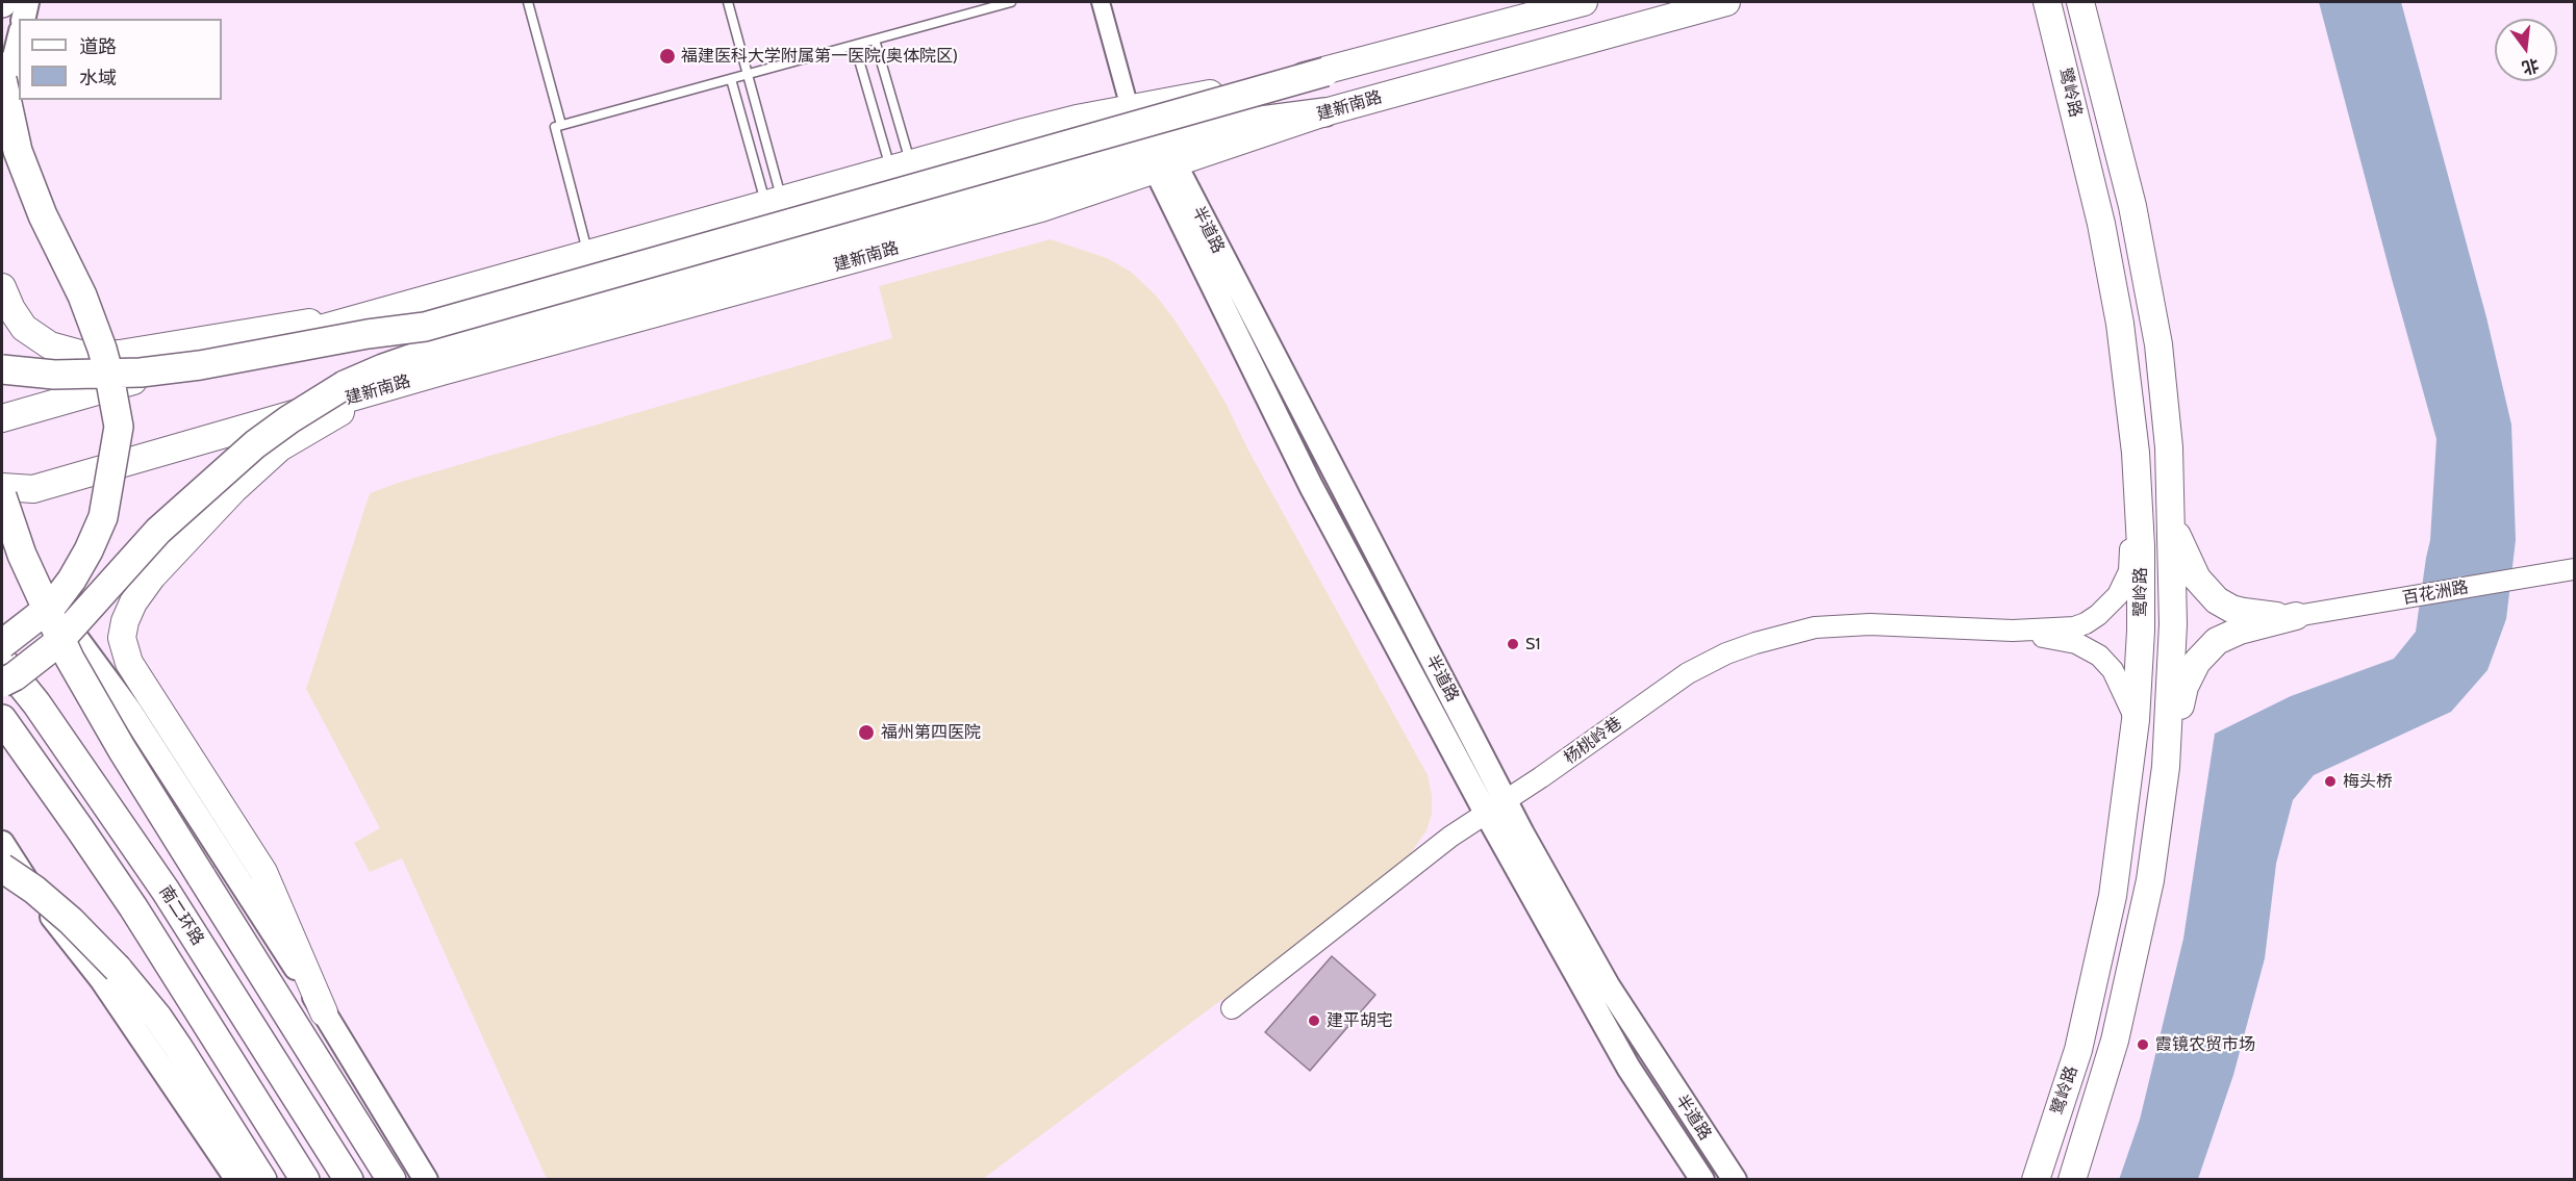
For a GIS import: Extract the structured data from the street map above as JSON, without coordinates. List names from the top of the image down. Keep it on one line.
{"streets":{"highway":["南二环路"],"main road":["鹭岭路","建新南路","半道路"],"street":["百花洲路","杨桃岭巷"]},"crossings":[["建新南路","半道路"],["半道路","杨桃岭巷"]],"places":["福建医科大学附属第一医院(奥体院区)","S1","福州第四医院","梅头桥","建平胡宅","霞镜农贸市场"],"legend":["道路","水域"],"north":"bottom"}
